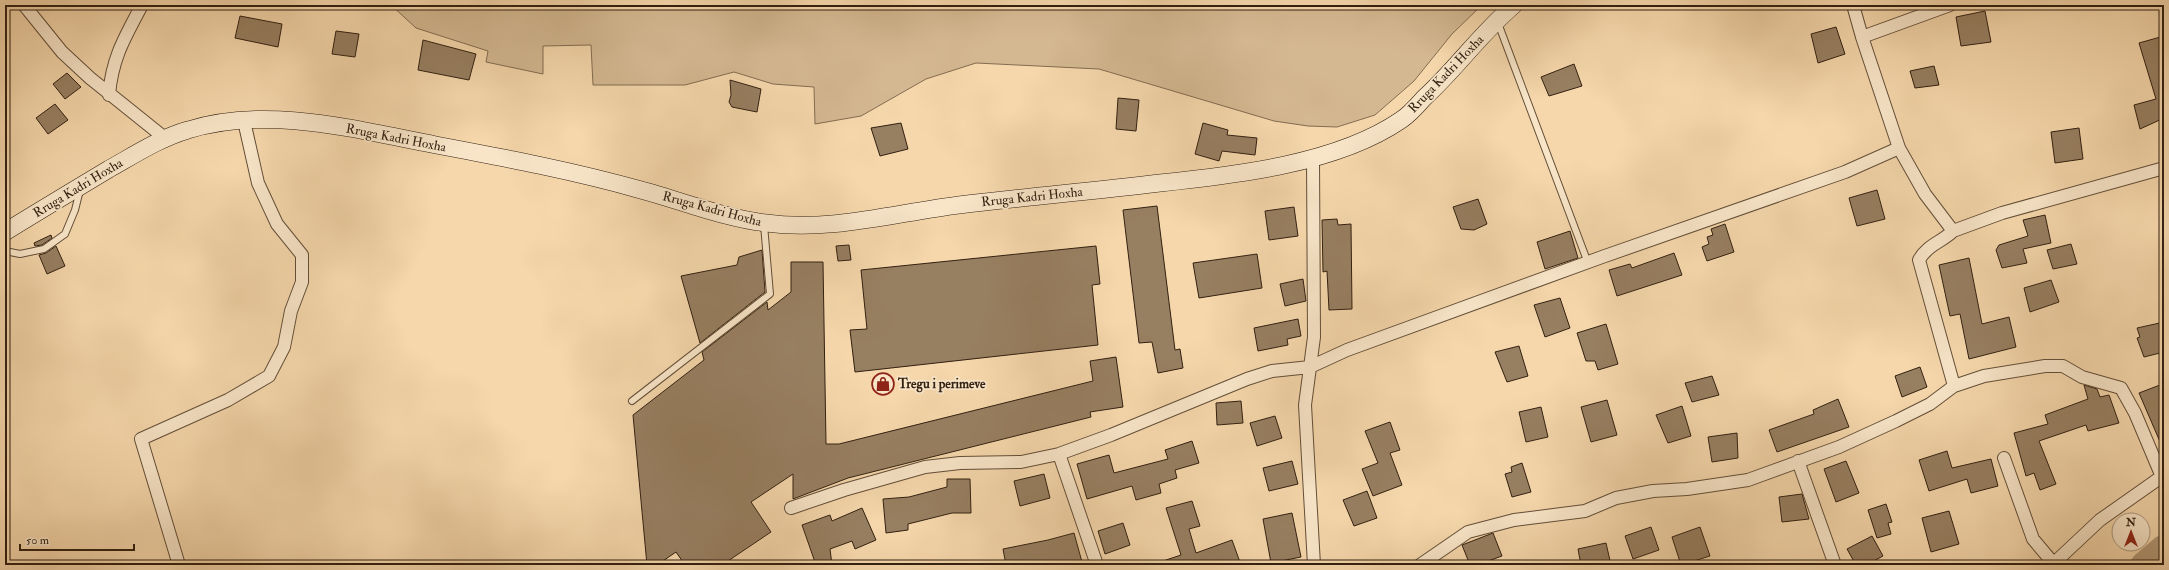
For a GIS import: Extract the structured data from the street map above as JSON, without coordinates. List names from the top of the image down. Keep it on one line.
{"streets":{"main road":["Rruga Kadri Hoxha"]},"places":{"shop":["Tregu i perimeve"]},"scale_bar":"50 m","north":"top"}
